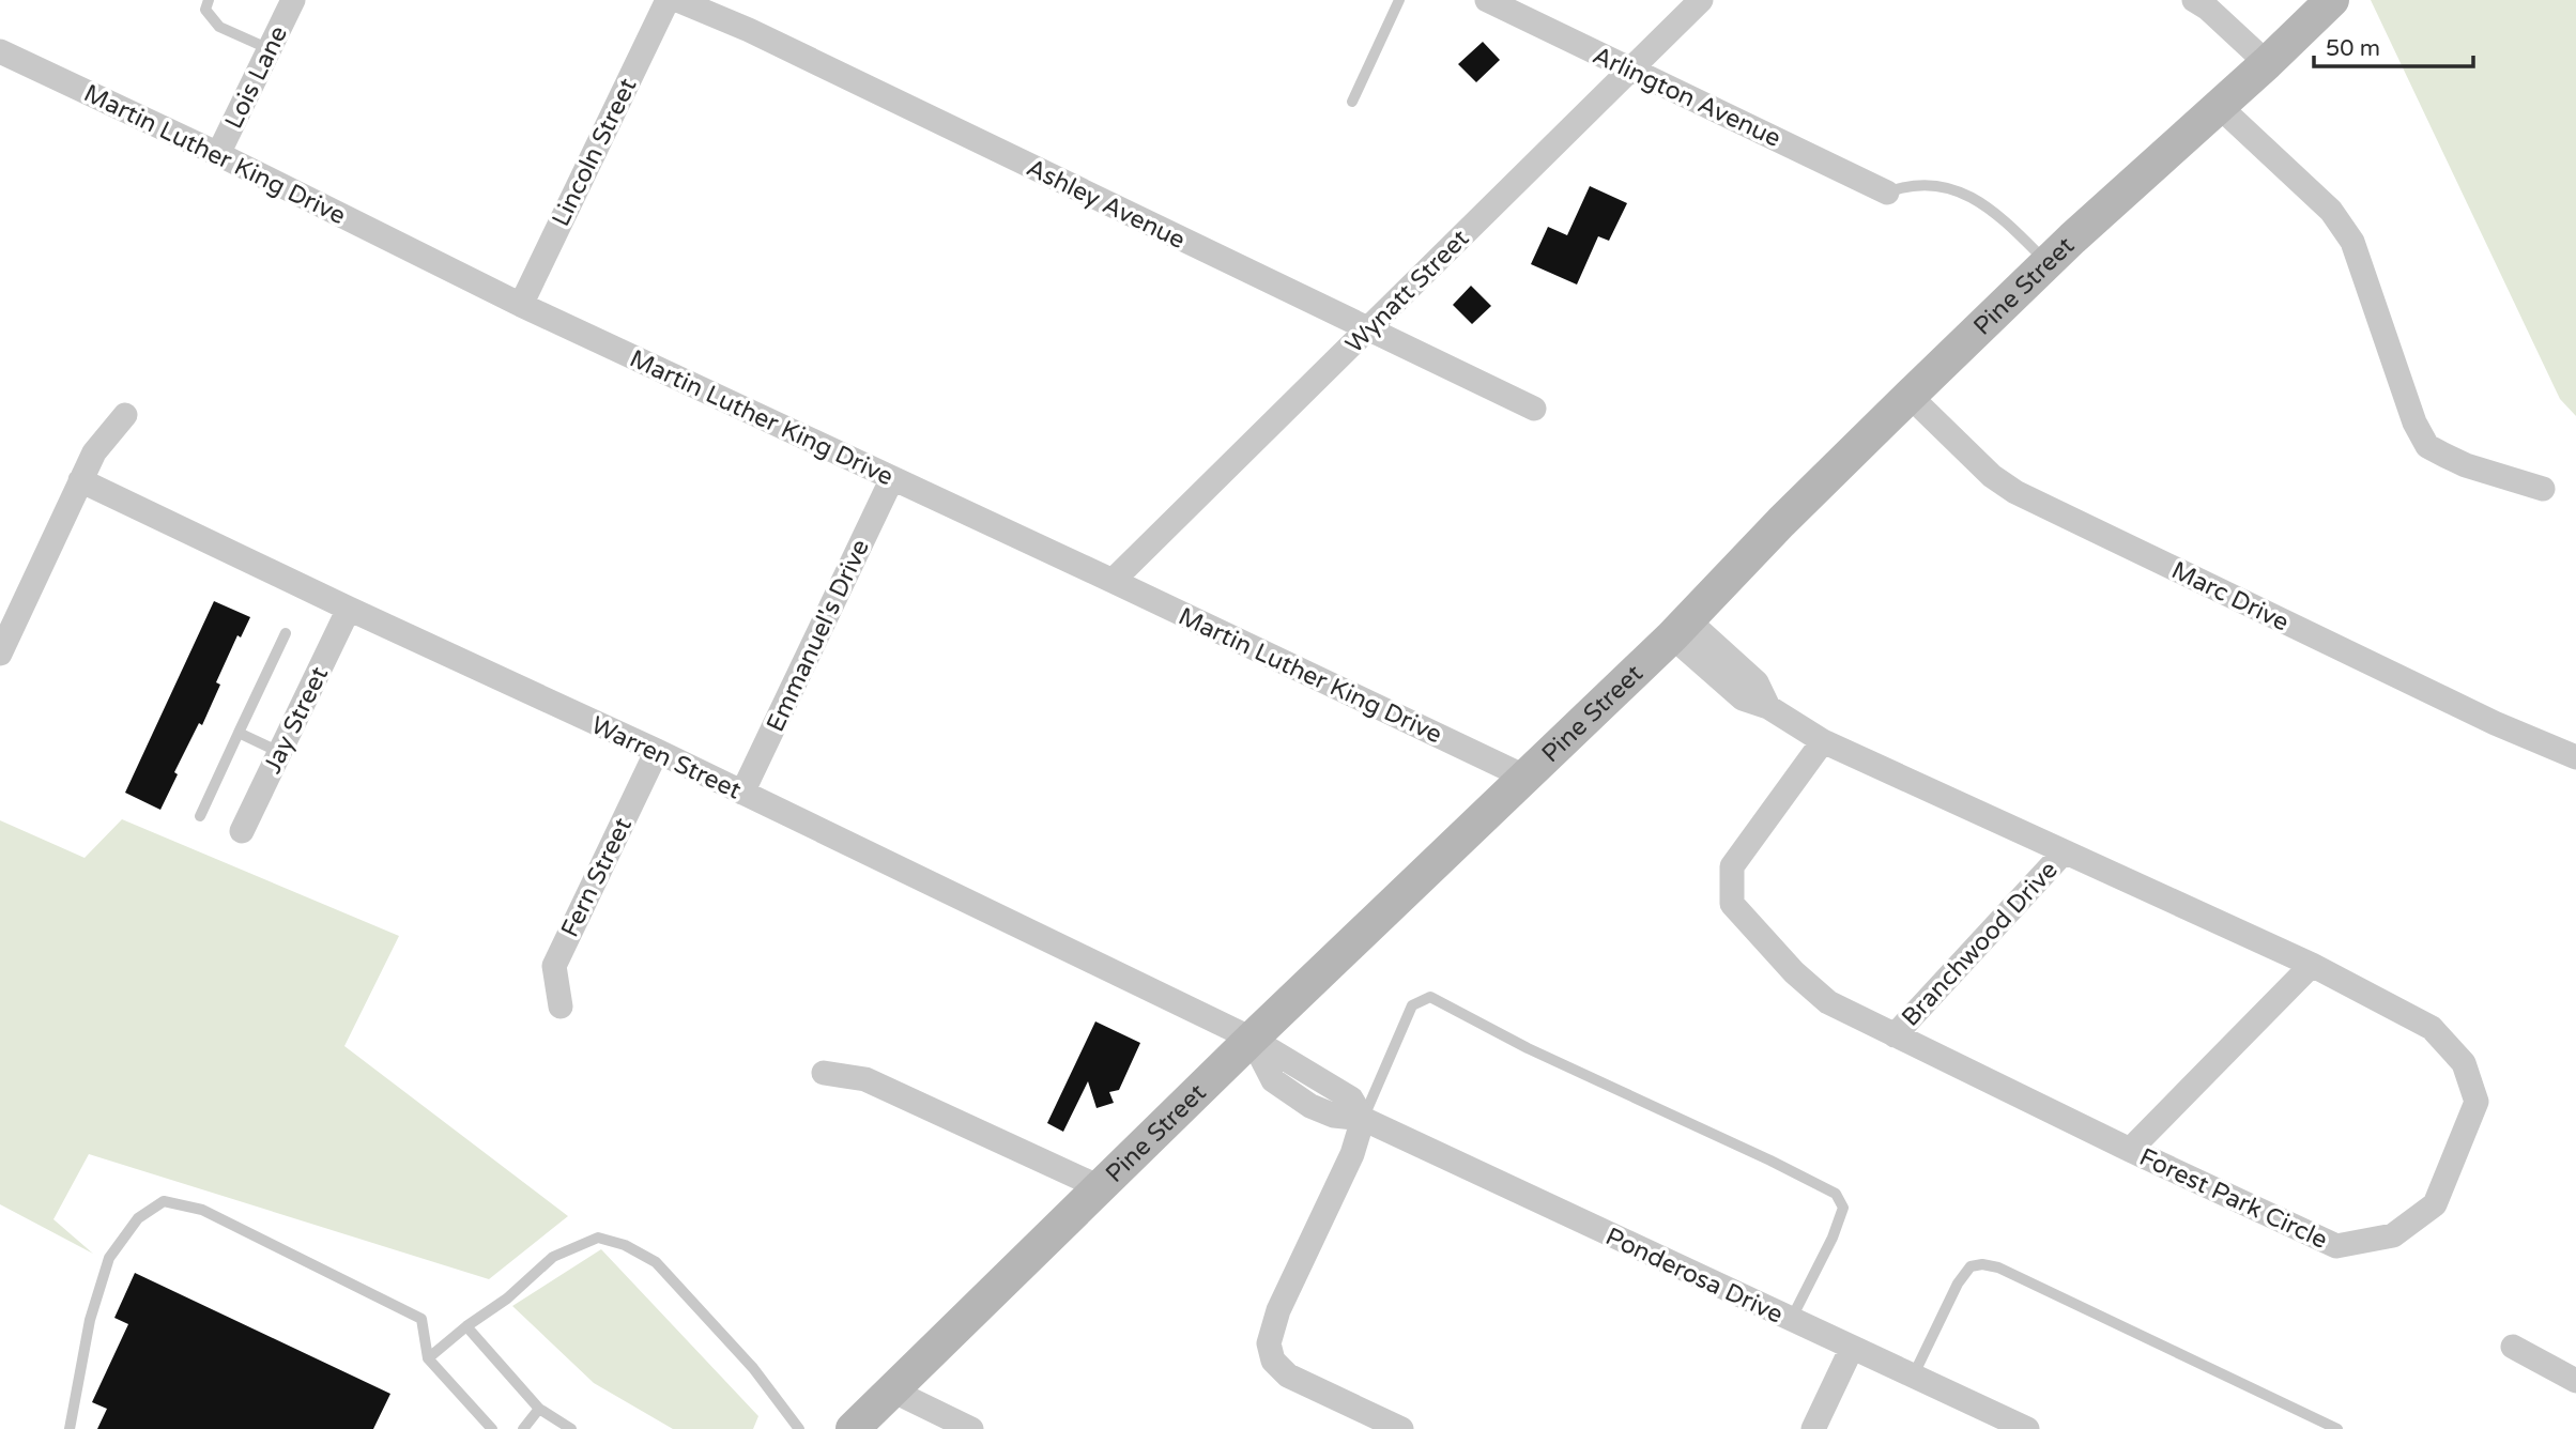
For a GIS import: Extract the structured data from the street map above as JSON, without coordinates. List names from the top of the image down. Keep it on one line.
{"streets":{"street":["Lois Lane","Arlington Avenue","Lincoln Street","Martin Luther King Drive","Ashley Avenue","Pine Street","Wynatt Street","Marc Drive","Emmanuel's Drive","Jay Street","Warren Street","Fern Street","Branchwood Drive","Forest Park Circle","Ponderosa Drive"]},"crossings":[["Lois Lane","Martin Luther King Drive"],["Arlington Avenue","Wynatt Street"],["Lincoln Street","Martin Luther King Drive"],["Martin Luther King Drive","Pine Street"],["Martin Luther King Drive","Wynatt Street"],["Martin Luther King Drive","Emmanuel's Drive"],["Ashley Avenue","Wynatt Street"],["Pine Street","Marc Drive"],["Pine Street","Warren Street"],["Pine Street","Forest Park Circle"],["Pine Street","Ponderosa Drive"],["Emmanuel's Drive","Warren Street"],["Jay Street","Warren Street"],["Warren Street","Fern Street"],["Warren Street","Ponderosa Drive"],["Branchwood Drive","Forest Park Circle"]],"scale_bar":"50 m"}
